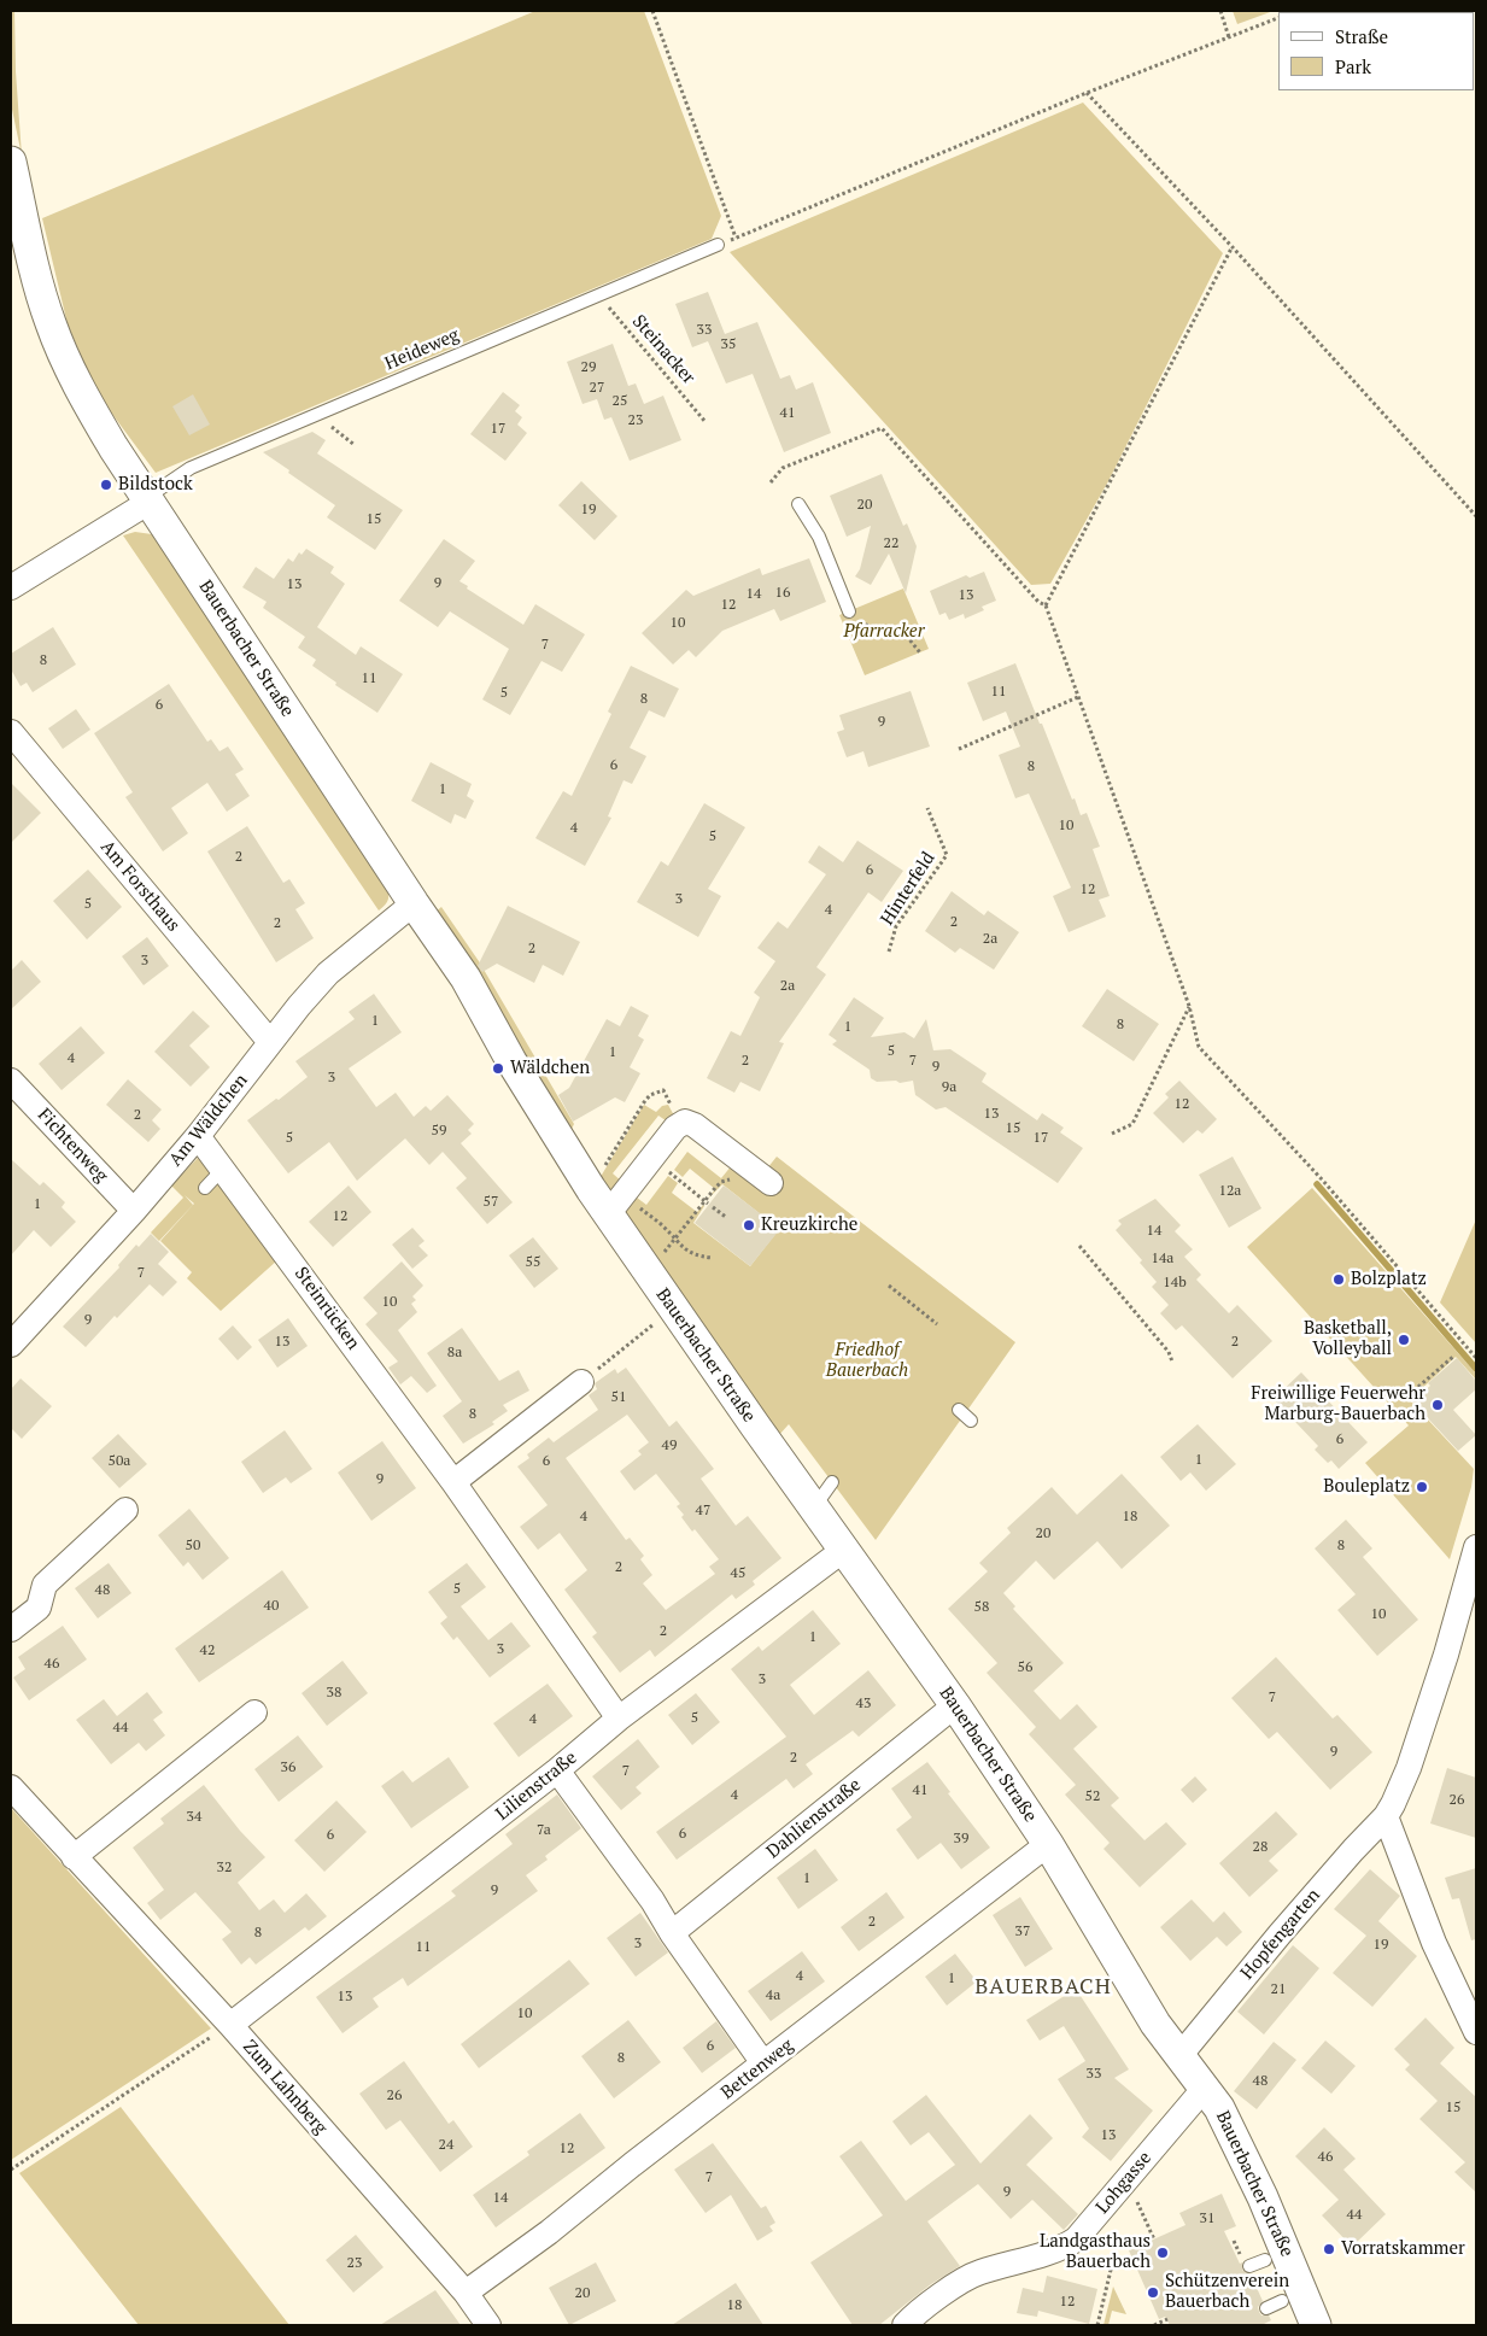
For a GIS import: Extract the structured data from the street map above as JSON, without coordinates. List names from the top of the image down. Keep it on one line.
{"streets":{"street":["Bauerbacher Straße","Am Forsthaus","Am Wäldchen","Fichtenweg","Steinrücken","Lilienstraße","Dahlienstraße","Hopfengarten","Bettenweg","Zum Lahnberg","Lohgasse"],"lane":["Heideweg"],"path":["Steinacker","Hinterfeld"]},"crossings":[["Heideweg","Steinacker"],["Heideweg","Bauerbacher Straße"],["Bauerbacher Straße","Am Wäldchen"],["Bauerbacher Straße","Lilienstraße"],["Bauerbacher Straße","Dahlienstraße"],["Bauerbacher Straße","Hopfengarten"],["Bauerbacher Straße","Bettenweg"],["Bauerbacher Straße","Lohgasse"],["Am Forsthaus","Am Wäldchen"],["Am Wäldchen","Fichtenweg"],["Am Wäldchen","Steinrücken"],["Steinrücken","Lilienstraße"],["Lilienstraße","Zum Lahnberg"],["Bettenweg","Zum Lahnberg"]],"districts":["BAUERBACH"],"parks":["Pfarracker","Friedhof Bauerbach"],"places":["Bildstock","Wäldchen","Kreuzkirche","Bolzplatz","Basketball, Volleyball","Freiwillige Feuerwehr Marburg-Bauerbach","Bouleplatz","Vorratskammer","Landgasthaus Bauerbach","Schützenverein Bauerbach"],"house_numbers":["33","35","29","27","25","41","23","17","20","19","15","22","9","13","16","14","13","12","10","7","8","11","11","5","8","6","9","6","8","1","10","4","5","2","6","12","3","5","4","2","2","2a","2","3","2a","1","8","1","5","1","4","2","7","9","3","9a","12","13","2","15","59","5","17","12a","57","1","12","14","14a","55","7","14b","10","9","13","2","8a","51","8","6","49","1","50a","6","9","47","4","18","20","50","8","2","45","5","48","40","58","10","2","1","3","42","46","56","3","38","7","43","5","4","44","9","2","36","7","41","4","52","26","34","7a","6","6","39","28","32","1","9","2","37","8","3","19","11","4","1","21","4a","13","10","6","8","33","48","26","15","13","24","12","46","7","9","14","44","31","23","20","12","18"],"legend":["Straße","Park"]}
